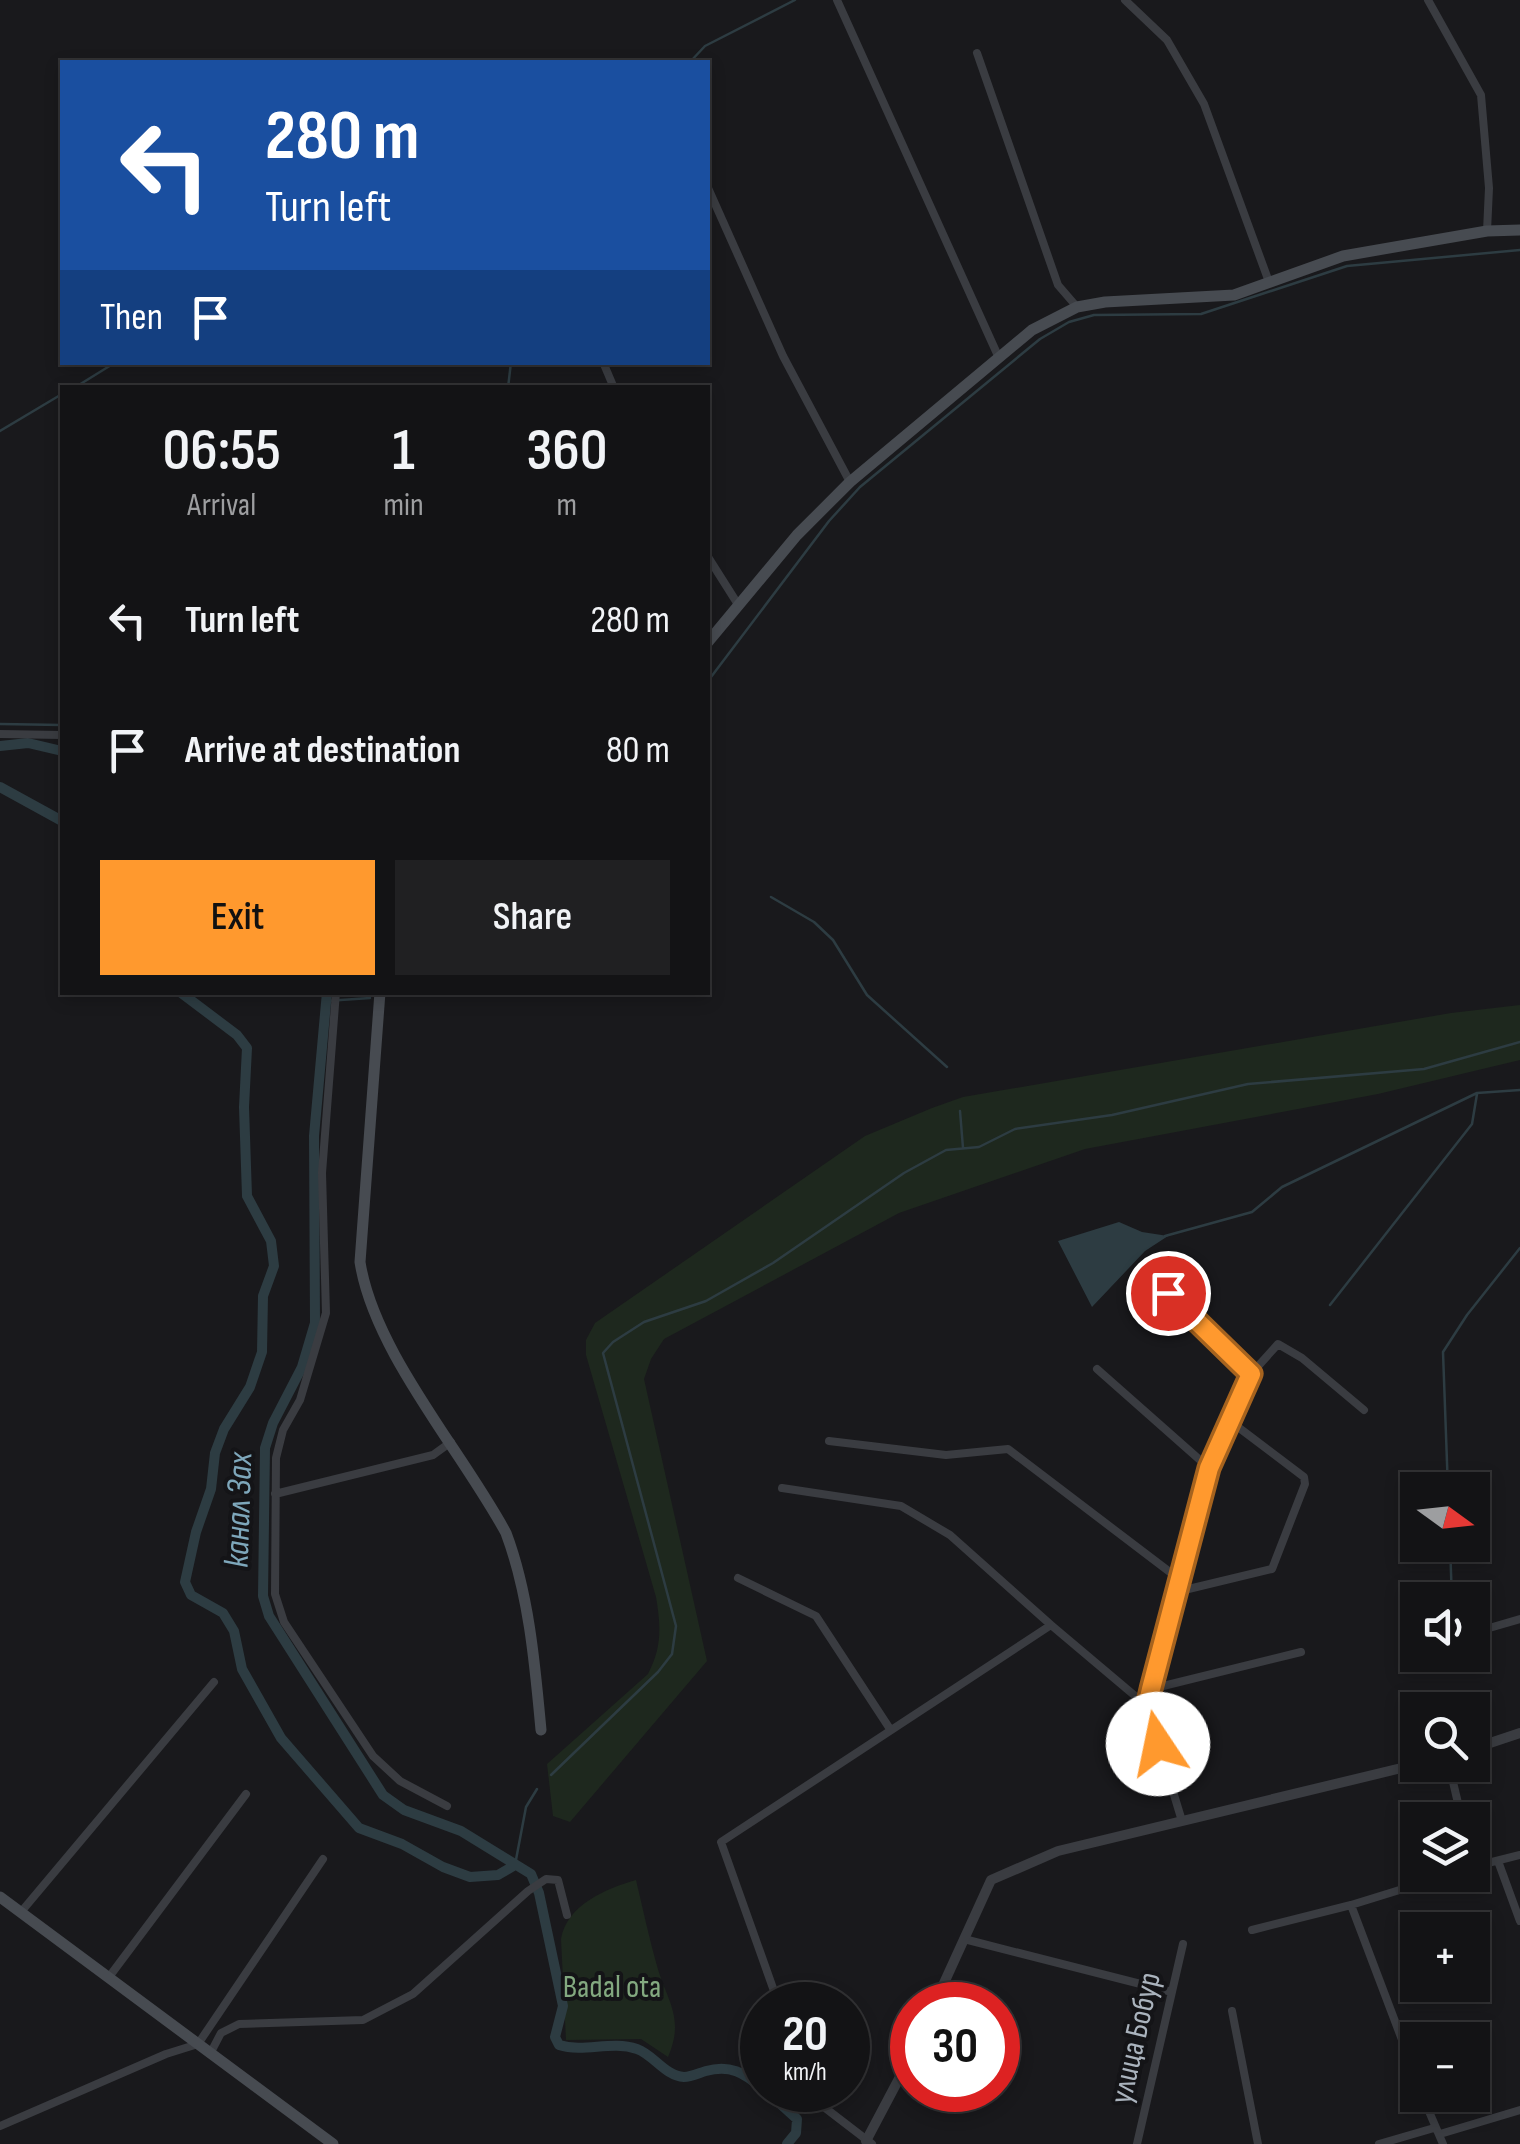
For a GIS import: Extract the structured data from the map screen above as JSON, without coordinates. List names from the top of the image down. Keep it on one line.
{"streets":{"street":["улица Бобур"]},"water":["канал Зах"],"parks":["Badal ota"],"north":"right","page":{"turn":["280 m","Turn left"],"then":"Then","eta":["06:55","Arrival","1","min","360","m"],"list":[{"name":"Turn left","value":"280 m"},{"name":"Arrive at destination","value":"80 m"}],"buttons":["Exit","Share"],"map_buttons":["+","−"],"speed":"20 km/h","limit":"30"}}
